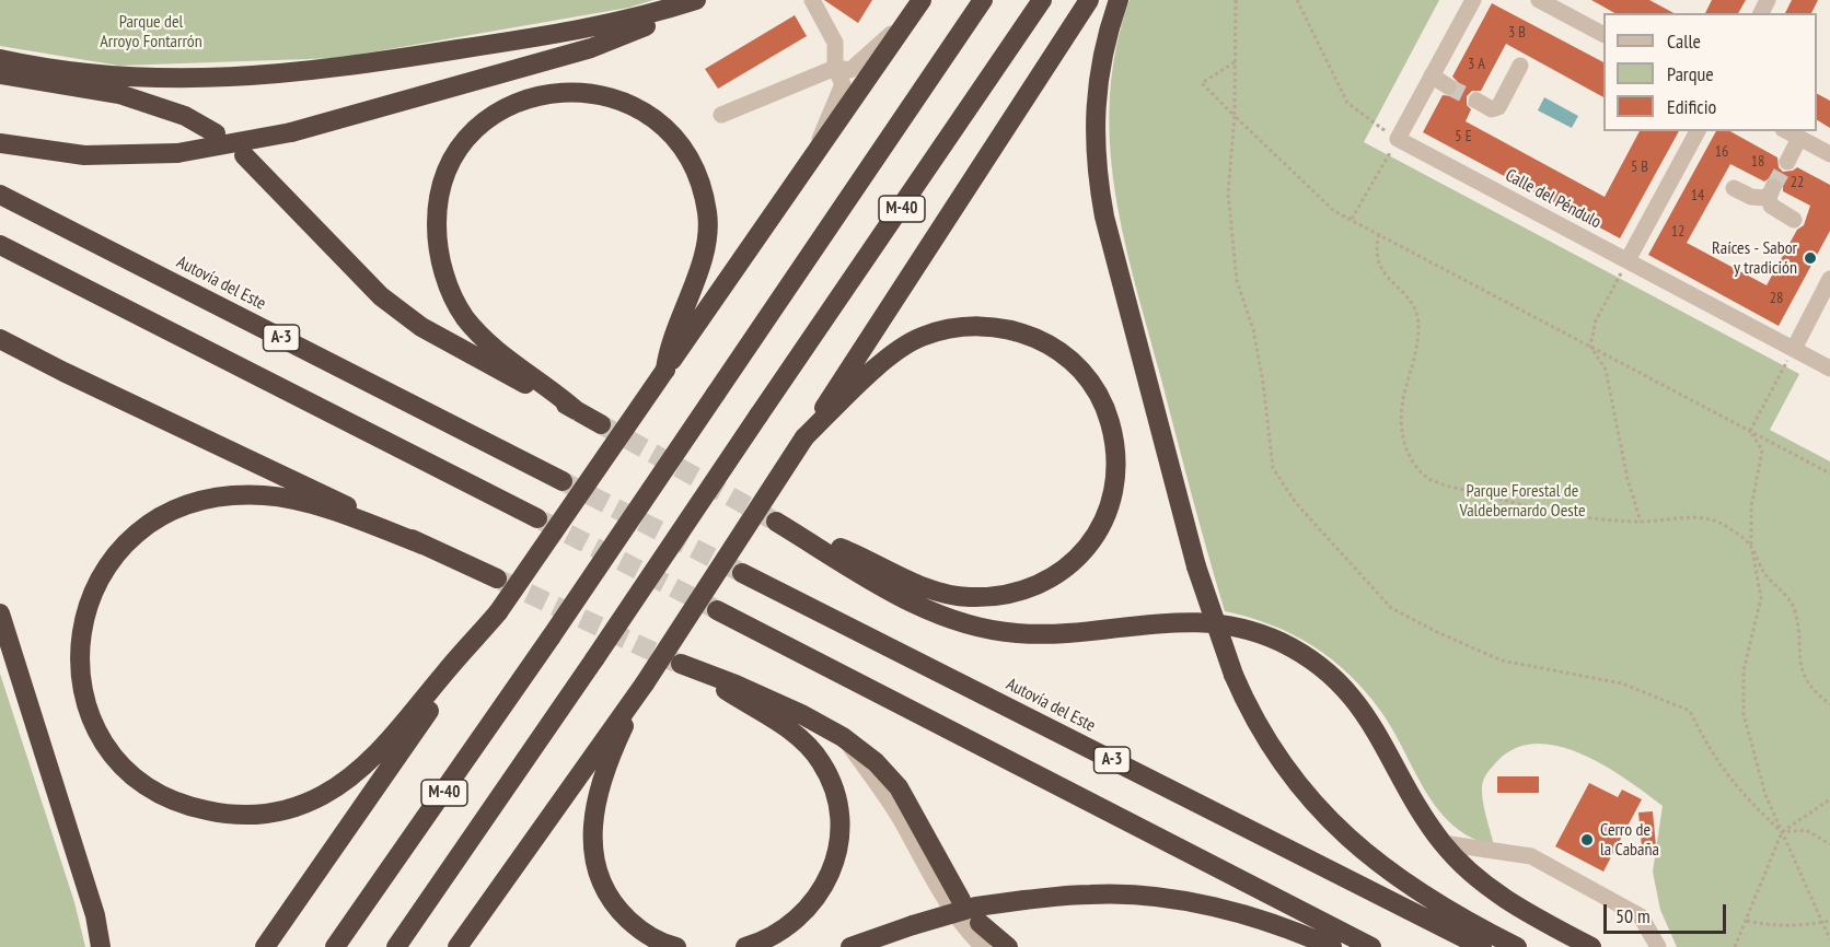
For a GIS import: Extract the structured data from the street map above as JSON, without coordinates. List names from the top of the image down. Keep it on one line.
{"streets":{"highway":["M-40","Autovía del Este","A-3"],"street":["Calle del Péndulo"]},"parks":["Parque del Arroyo Fontarrón","Parque Forestal de Valdebernardo Oeste"],"places":["Raíces - Sabor y tradición","Cerro de la Cabaña"],"house_numbers":["3 B","3 A","5 E","16","18","5 B","22","14","12","28"],"legend":["Calle","Parque","Edificio"],"scale_bar":"50 m"}
